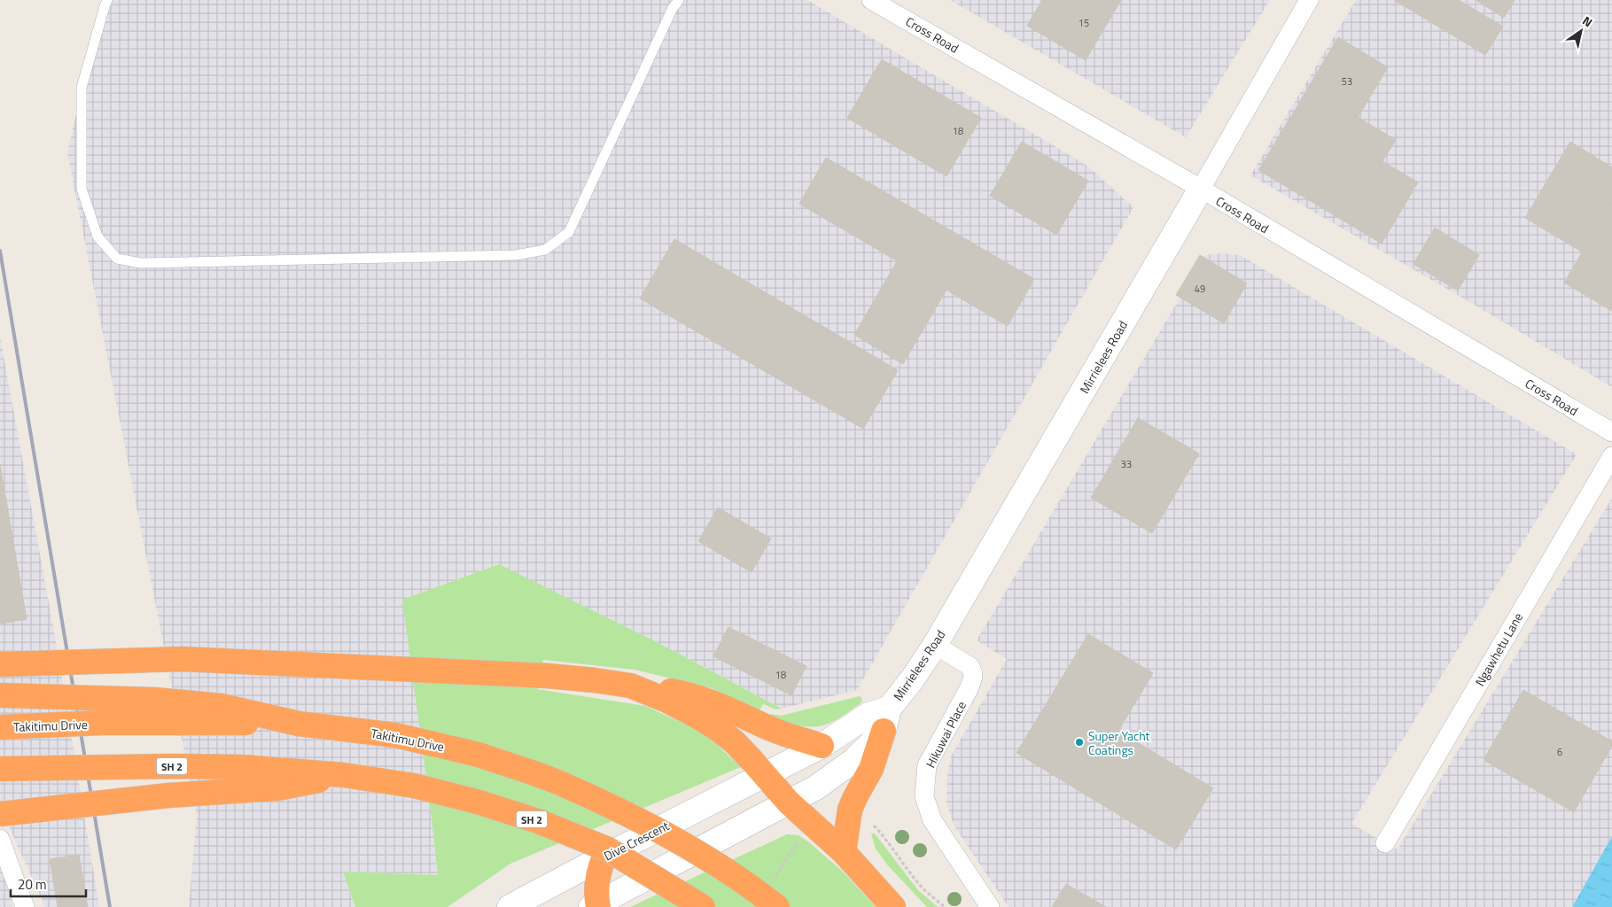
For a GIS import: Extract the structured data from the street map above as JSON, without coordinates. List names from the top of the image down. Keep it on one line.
{"streets":{"highway":["Takitimu Drive","SH 2"],"main road":["Mirrielees Road","Dive Crescent"],"street":["Cross Road","Ngawhetu Lane","Hikuwai Place"]},"crossings":[["Cross Road","Mirrielees Road"],["Mirrielees Road","Hikuwai Place"],["Mirrielees Road","Dive Crescent"]],"places":["Super Yacht Coatings"],"house_numbers":["15","53","18","49","33","18","6"],"scale_bar":"20 m","north":"top right"}
